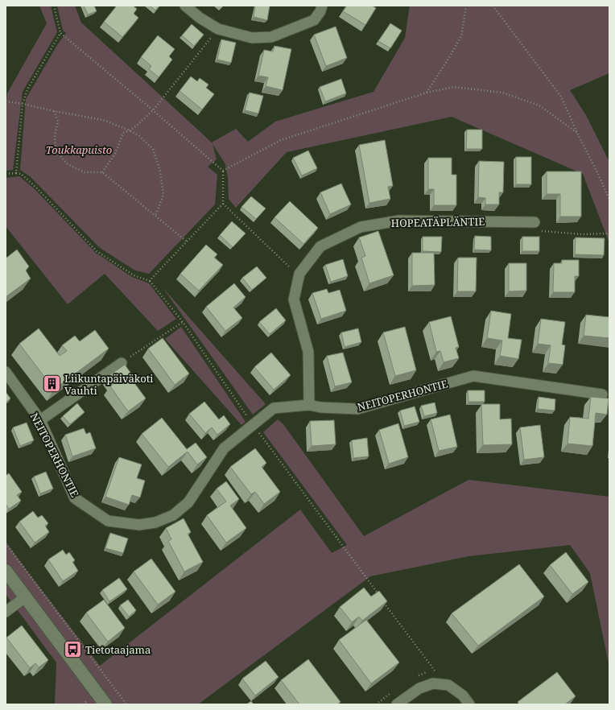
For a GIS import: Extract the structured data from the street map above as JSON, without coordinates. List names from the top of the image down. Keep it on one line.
{"streets":{"street":["HOPEATÄPLÄNTIE","NEITOPERHONTIE"]},"crossings":[["HOPEATÄPLÄNTIE","NEITOPERHONTIE"]],"parks":["Toukkapuisto"],"places":{"building":["Liikuntapäiväkoti Vauhti"],"bus stop":["Tietotaajama"]}}
